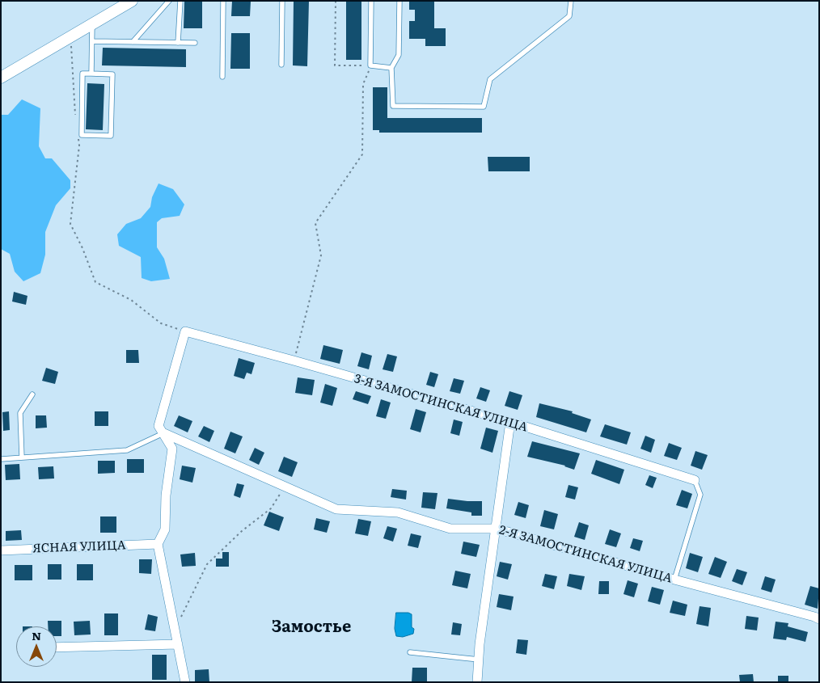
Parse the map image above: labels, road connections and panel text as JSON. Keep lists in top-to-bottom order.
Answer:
{
  "streets": {
    "street": ["3-Я ЗАМОСТИНСКАЯ УЛИЦА", "ЯСНАЯ УЛИЦА", "2-Я ЗАМОСТИНСКАЯ УЛИЦА"]
  },
  "districts": ["Замостье"],
  "north": "top"
}
